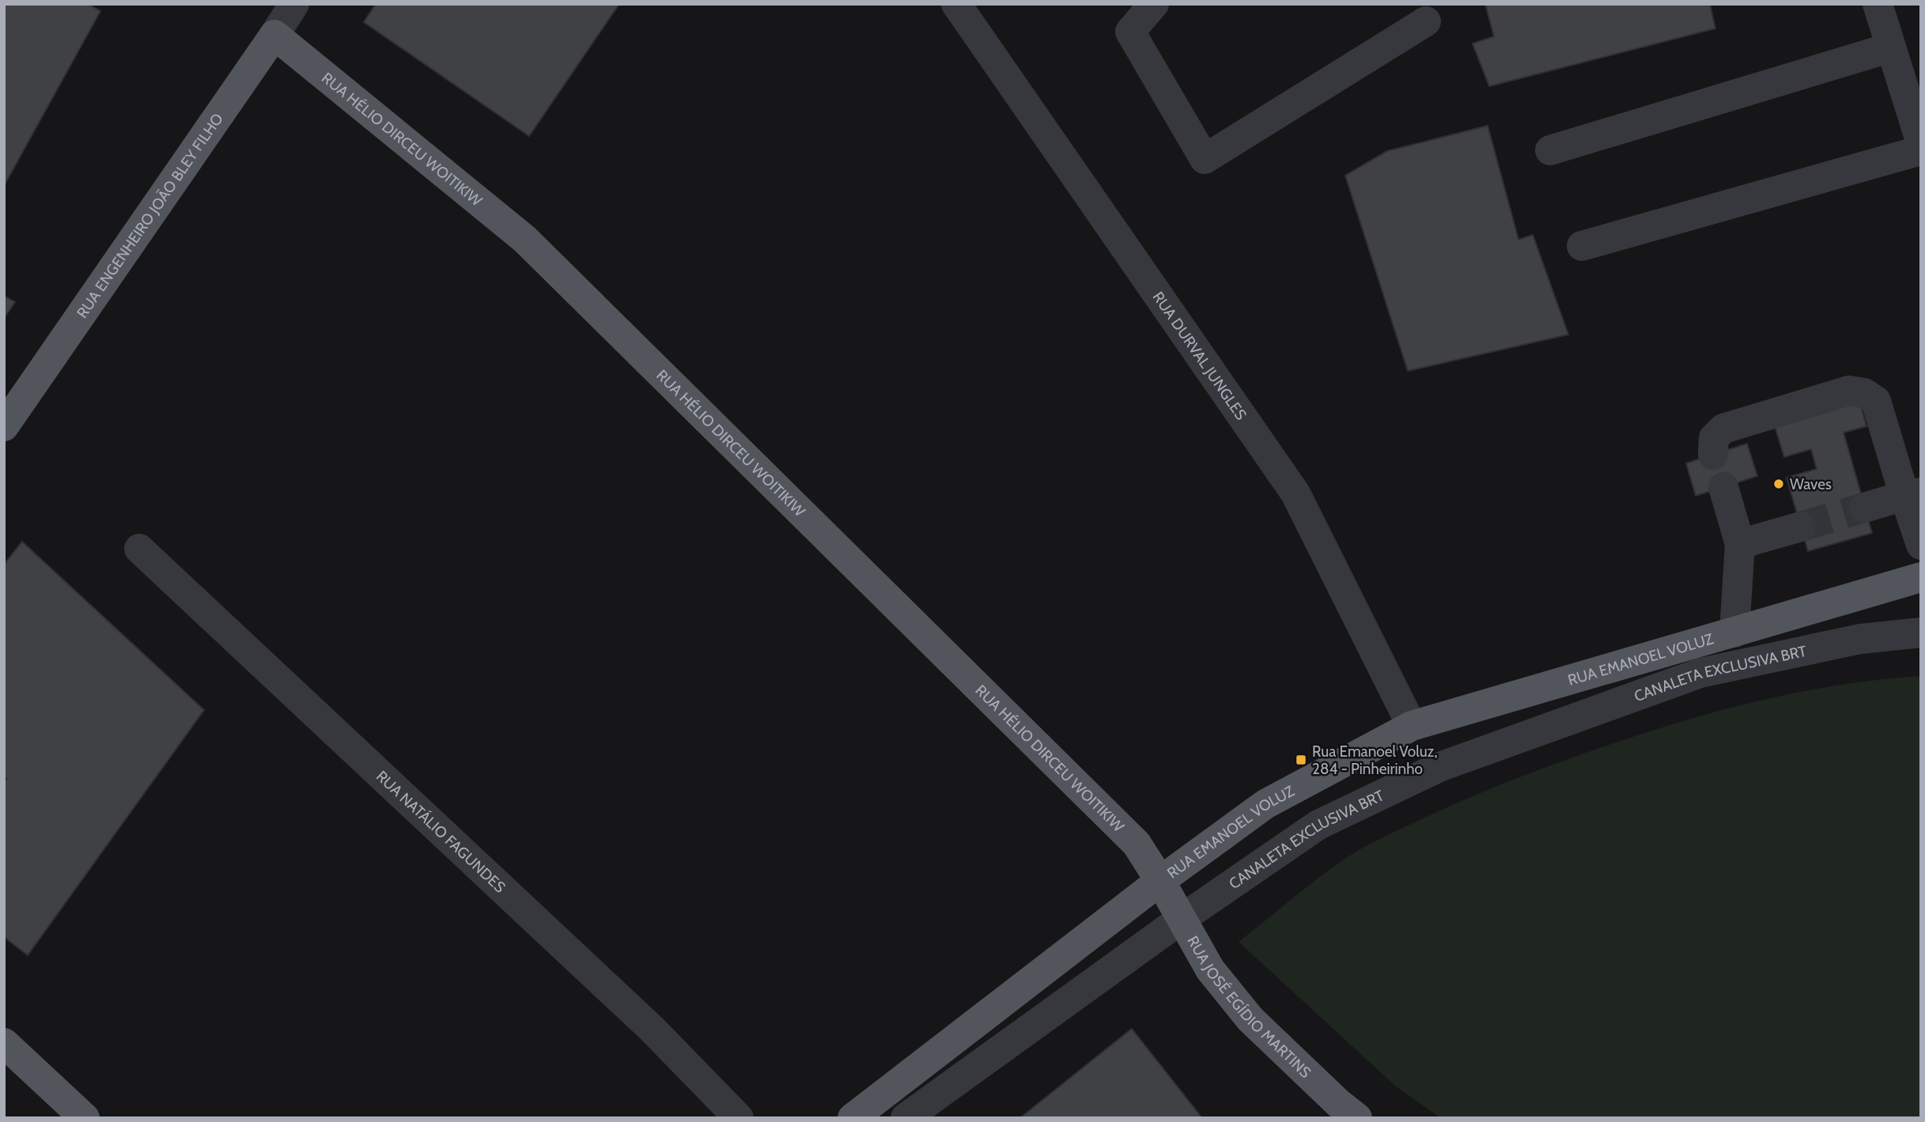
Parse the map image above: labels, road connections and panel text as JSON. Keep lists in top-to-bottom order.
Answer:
{
  "streets": {
    "main road": [
      "RUA HÉLIO DIRCEU WOITIKIW",
      "RUA ENGENHEIRO JOÃO BLEY FILHO",
      "RUA EMANOEL VOLUZ",
      "RUA JOSÉ EGÍDIO MARTINS"
    ],
    "street": ["RUA DURVAL JUNGLES", "CANALETA EXCLUSIVA BRT", "RUA NATÁLIO FAGUNDES"]
  },
  "crossings": [
    ["RUA HÉLIO DIRCEU WOITIKIW", "RUA ENGENHEIRO JOÃO BLEY FILHO"],
    ["RUA HÉLIO DIRCEU WOITIKIW", "RUA EMANOEL VOLUZ"],
    ["RUA HÉLIO DIRCEU WOITIKIW", "RUA JOSÉ EGÍDIO MARTINS"],
    ["RUA DURVAL JUNGLES", "RUA EMANOEL VOLUZ"],
    ["RUA EMANOEL VOLUZ", "RUA JOSÉ EGÍDIO MARTINS"],
    ["CANALETA EXCLUSIVA BRT", "RUA JOSÉ EGÍDIO MARTINS"]
  ],
  "places": {
    "other": ["Waves"],
    "transit": ["Rua Emanoel Voluz, 284 - Pinheirinho"]
  }
}
